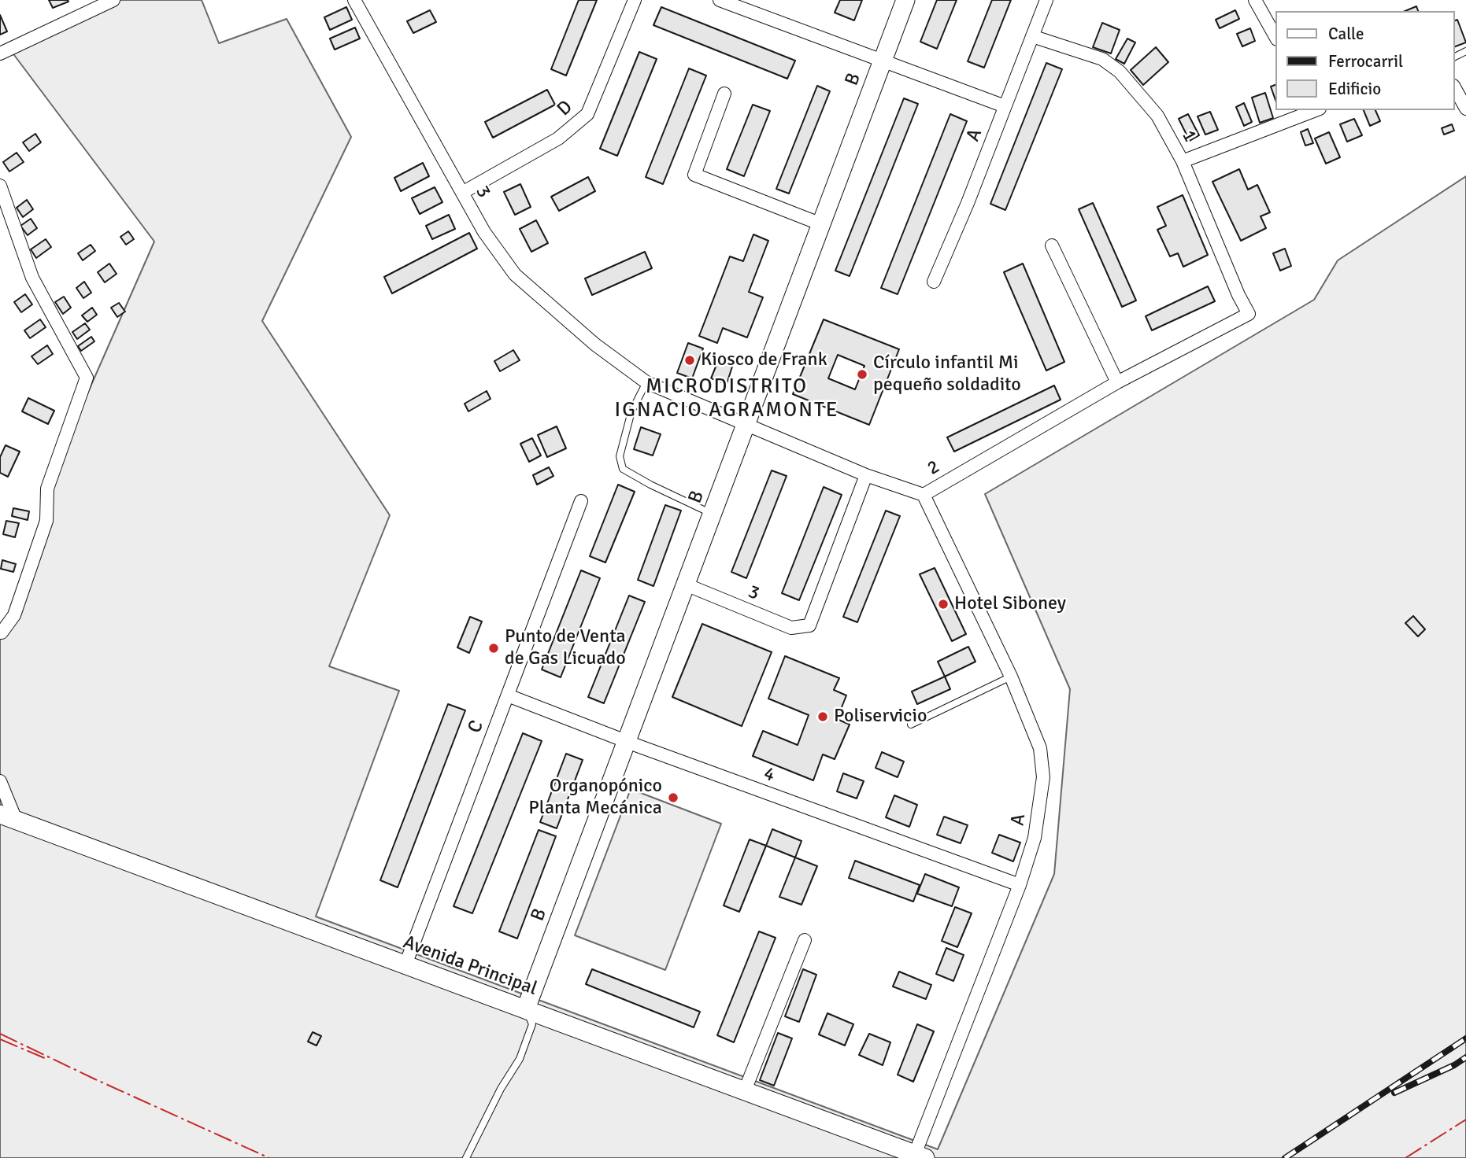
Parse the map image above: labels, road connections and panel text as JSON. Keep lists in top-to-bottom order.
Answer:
{
  "streets": {
    "street": [
      "B",
      "D",
      "A",
      "1",
      "3",
      "2",
      "C",
      "4",
      "Avenida Principal"
    ]
  },
  "crossings": [
    ["B", "3"],
    ["B", "2"],
    ["B", "4"],
    ["B", "Avenida Principal"],
    ["D", "3"],
    ["A", "1"],
    ["A", "2"],
    ["A", "4"],
    ["A", "Avenida Principal"],
    ["1", "2"],
    ["3", "2"],
    ["C", "4"],
    ["C", "Avenida Principal"]
  ],
  "districts": ["MICRODISTRITO IGNACIO AGRAMONTE"],
  "places": [
    "Kiosco de Frank",
    "Círculo infantil Mi pequeño soldadito",
    "Hotel Siboney",
    "Punto de Venta de Gas Licuado",
    "Poliservicio",
    "Organopónico Planta Mecánica"
  ],
  "legend": ["Calle", "Ferrocarril", "Edificio"]
}
